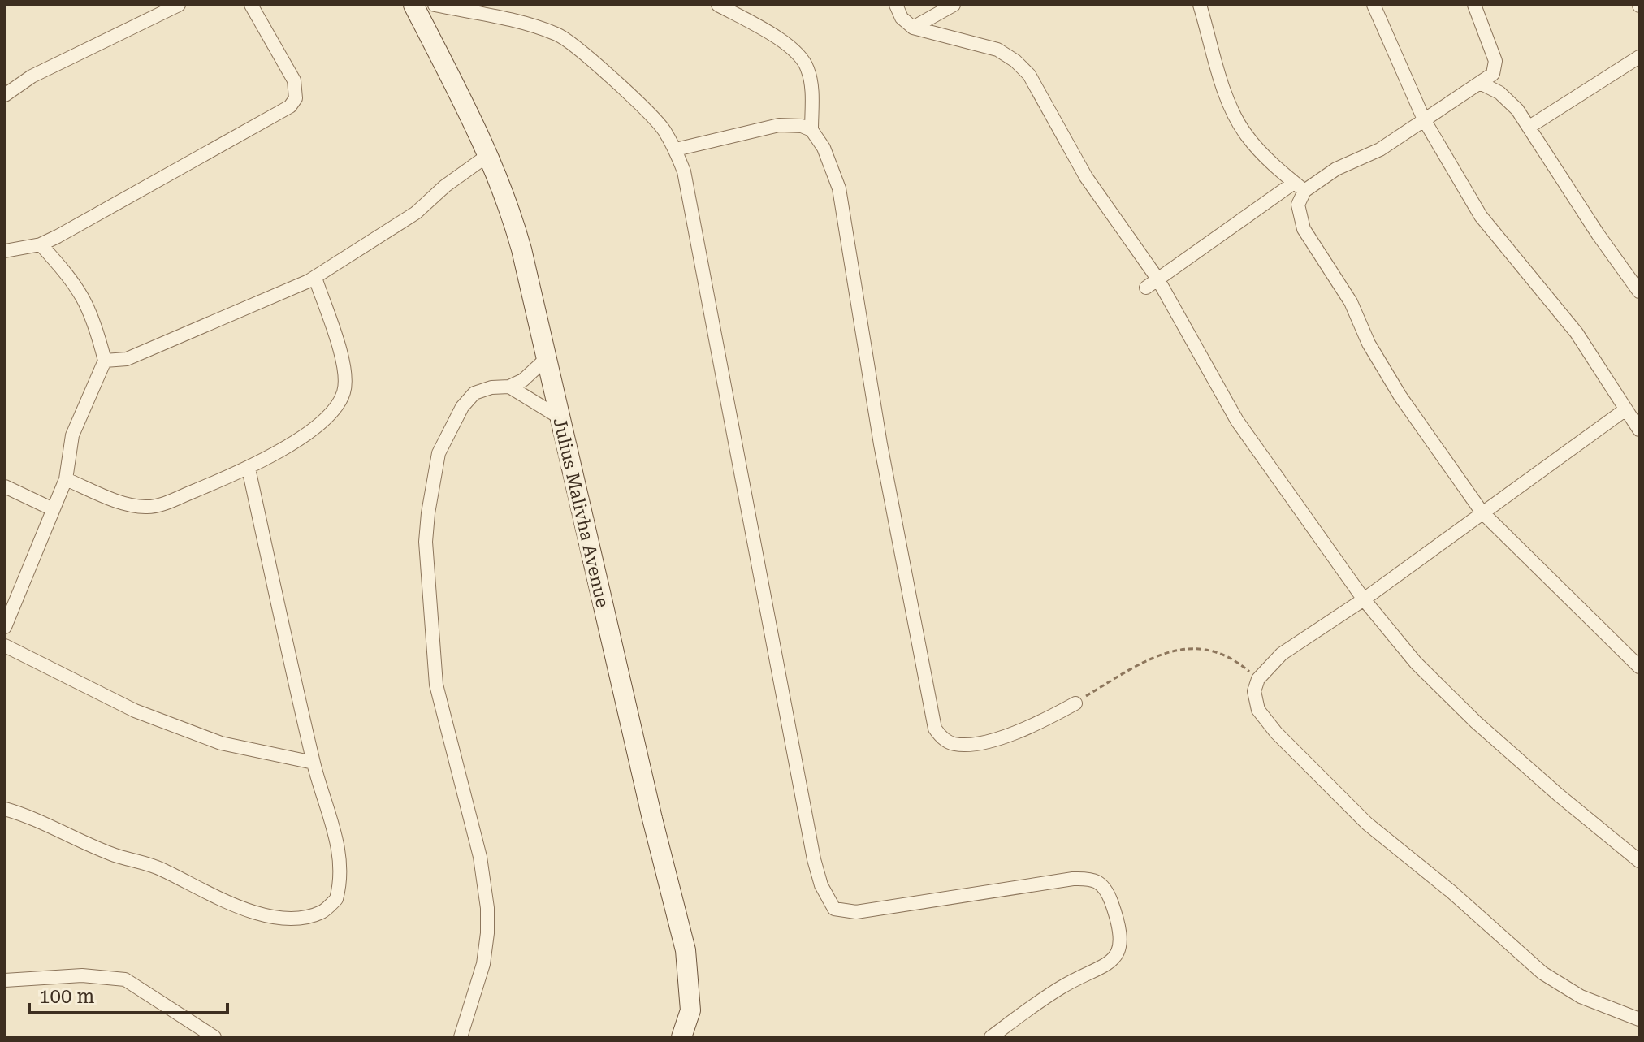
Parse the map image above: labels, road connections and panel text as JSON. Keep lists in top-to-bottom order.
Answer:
{
  "streets": {
    "street": ["Julius Malivha Avenue"]
  },
  "scale_bar": "100 m"
}
